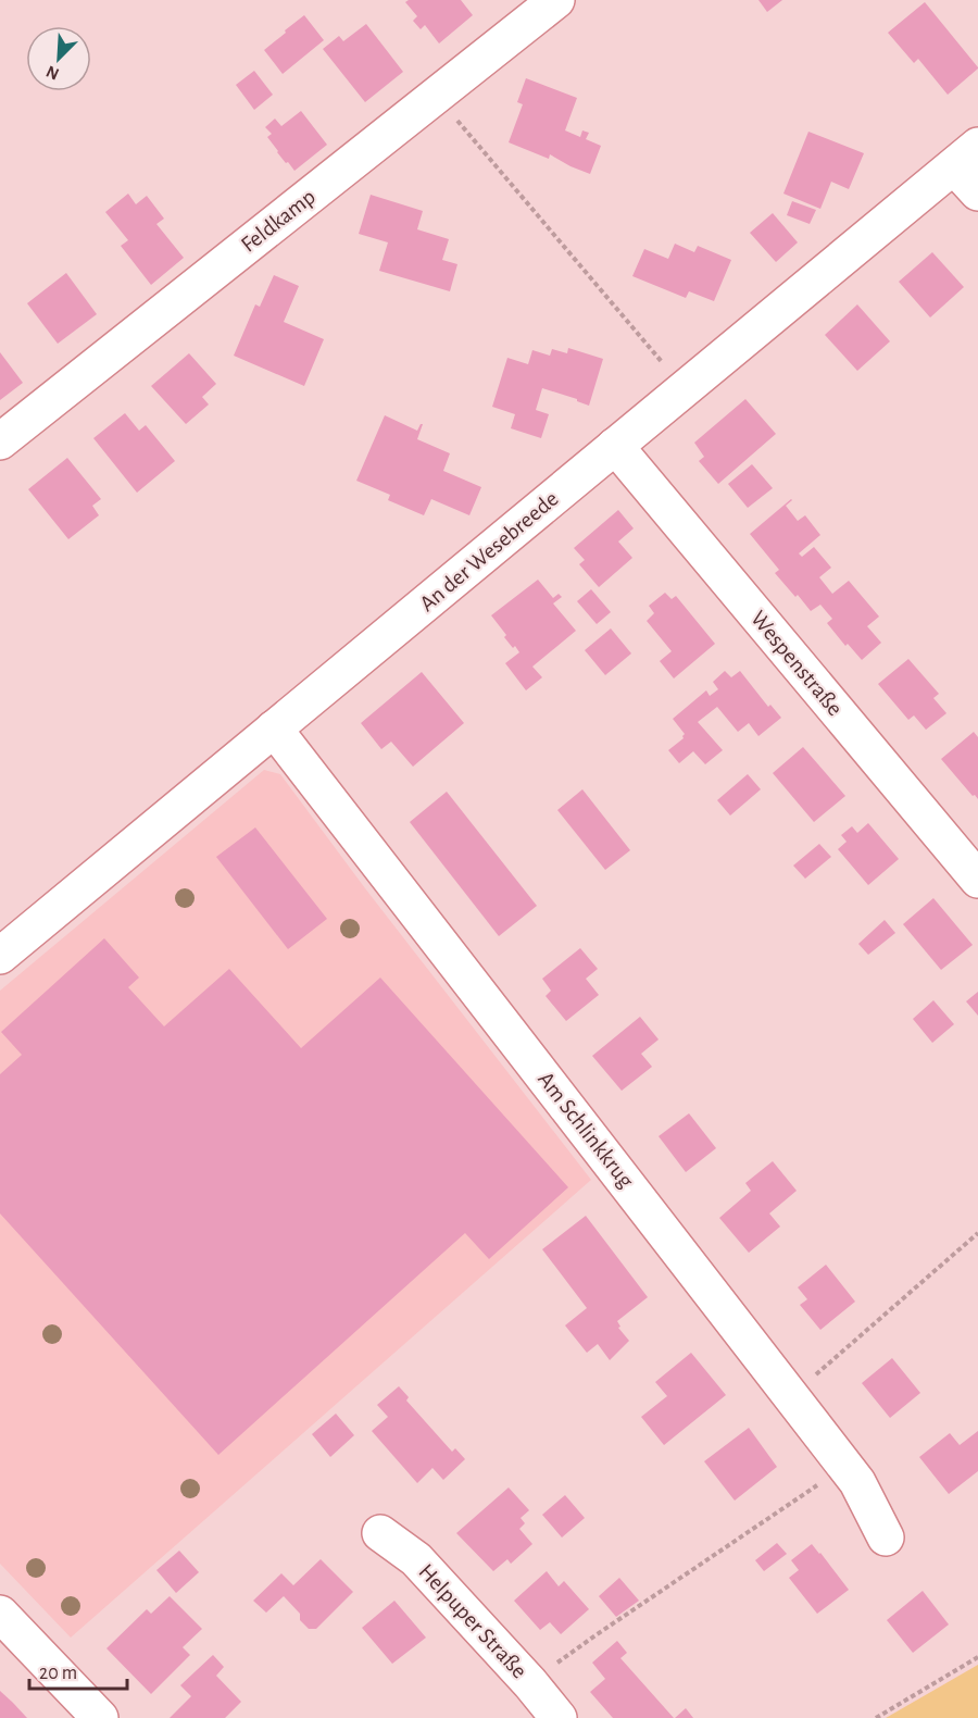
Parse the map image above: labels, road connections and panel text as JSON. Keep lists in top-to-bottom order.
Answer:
{
  "streets": {
    "street": [
      "Feldkamp",
      "An der Wesebreede",
      "Wespenstraße",
      "Am Schlinkkrug",
      "Helpuper Straße"
    ]
  },
  "crossings": [
    ["An der Wesebreede", "Wespenstraße"],
    ["An der Wesebreede", "Am Schlinkkrug"]
  ],
  "scale_bar": "20 m",
  "north": "bottom left"
}
